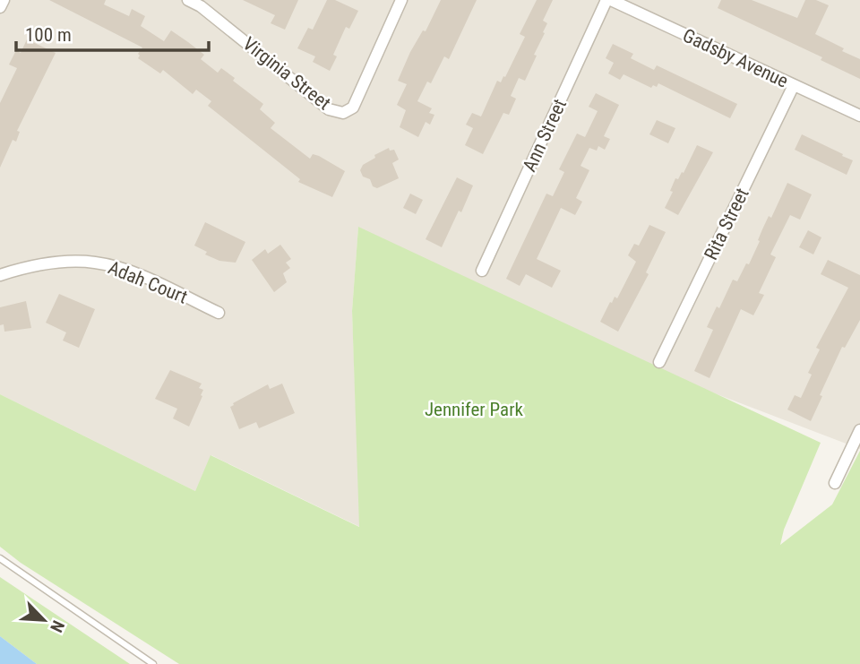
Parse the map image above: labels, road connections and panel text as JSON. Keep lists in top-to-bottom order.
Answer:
{
  "streets": {
    "street": [
      "Gadsby Avenue",
      "Virginia Street",
      "Ann Street",
      "Rita Street",
      "Adah Court"
    ]
  },
  "crossings": [
    ["Gadsby Avenue", "Ann Street"],
    ["Gadsby Avenue", "Rita Street"]
  ],
  "parks": ["Jennifer Park"],
  "scale_bar": "100 m",
  "north": "bottom right"
}
